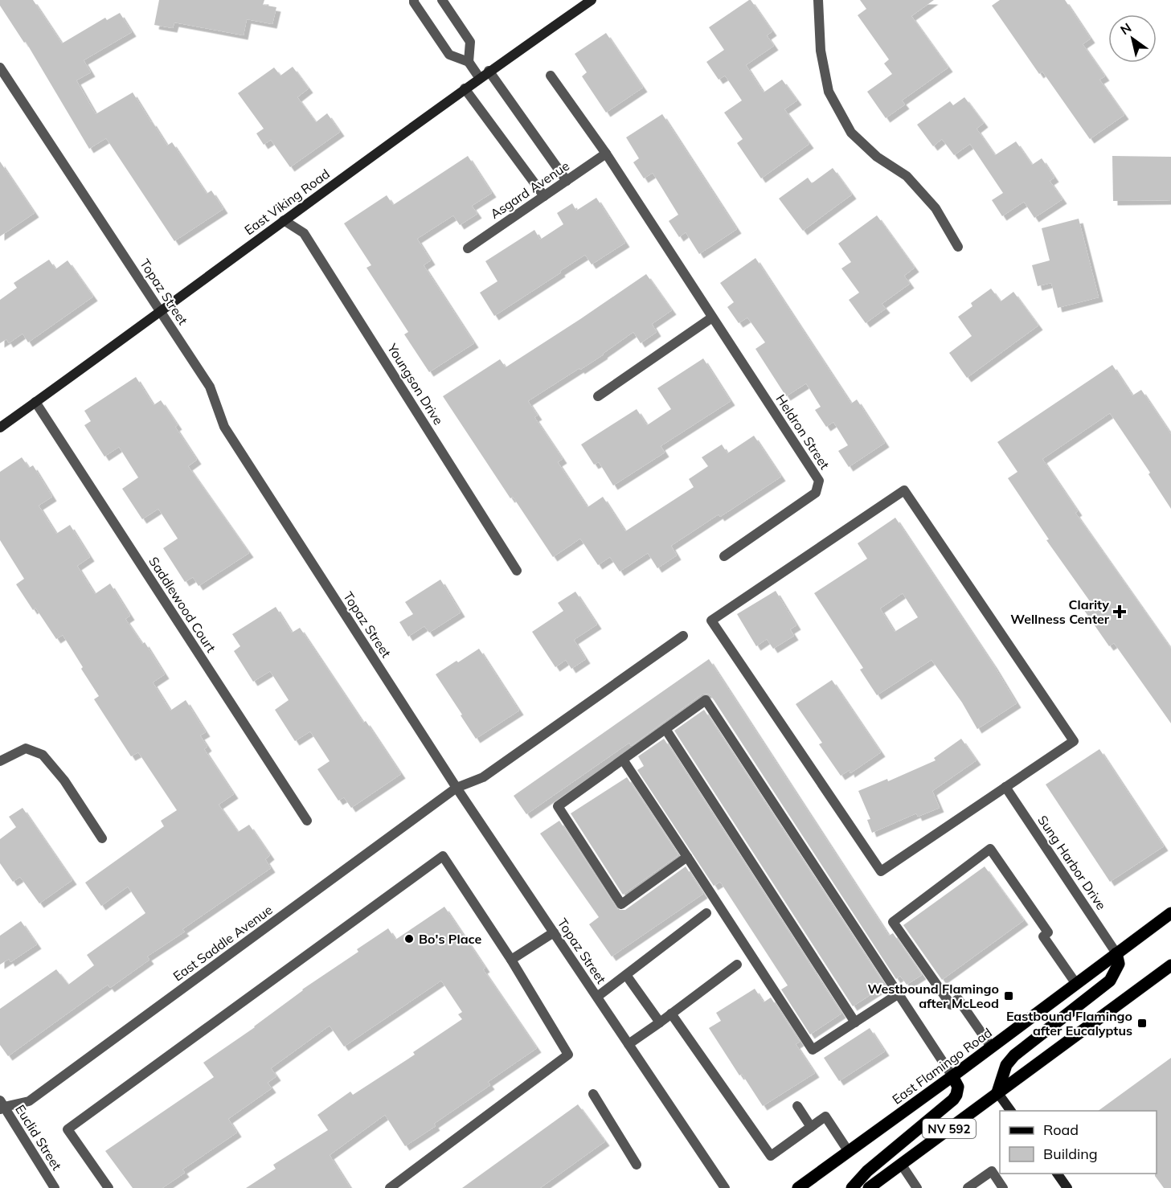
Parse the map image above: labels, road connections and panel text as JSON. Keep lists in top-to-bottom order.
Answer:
{
  "streets": {
    "main road": ["East Flamingo Road", "NV 592"],
    "street": [
      "Asgard Avenue",
      "East Viking Road",
      "Topaz Street",
      "Youngson Drive",
      "Heldron Street",
      "Saddlewood Court",
      "Sung Harbor Drive",
      "East Saddle Avenue",
      "Euclid Street"
    ]
  },
  "crossings": [
    ["Asgard Avenue", "Heldron Street"],
    ["East Viking Road", "Topaz Street"],
    ["East Viking Road", "Youngson Drive"],
    ["East Viking Road", "Saddlewood Court"],
    ["Topaz Street", "East Saddle Avenue"],
    ["Sung Harbor Drive", "East Flamingo Road"],
    ["East Saddle Avenue", "Euclid Street"]
  ],
  "places": {
    "health": ["Clarity Wellness Center"],
    "other": ["Bo's Place"],
    "transit": ["Westbound Flamingo after McLeod", "Eastbound Flamingo after Eucalyptus"]
  },
  "legend": ["Road", "Building"],
  "north": "top left"
}
